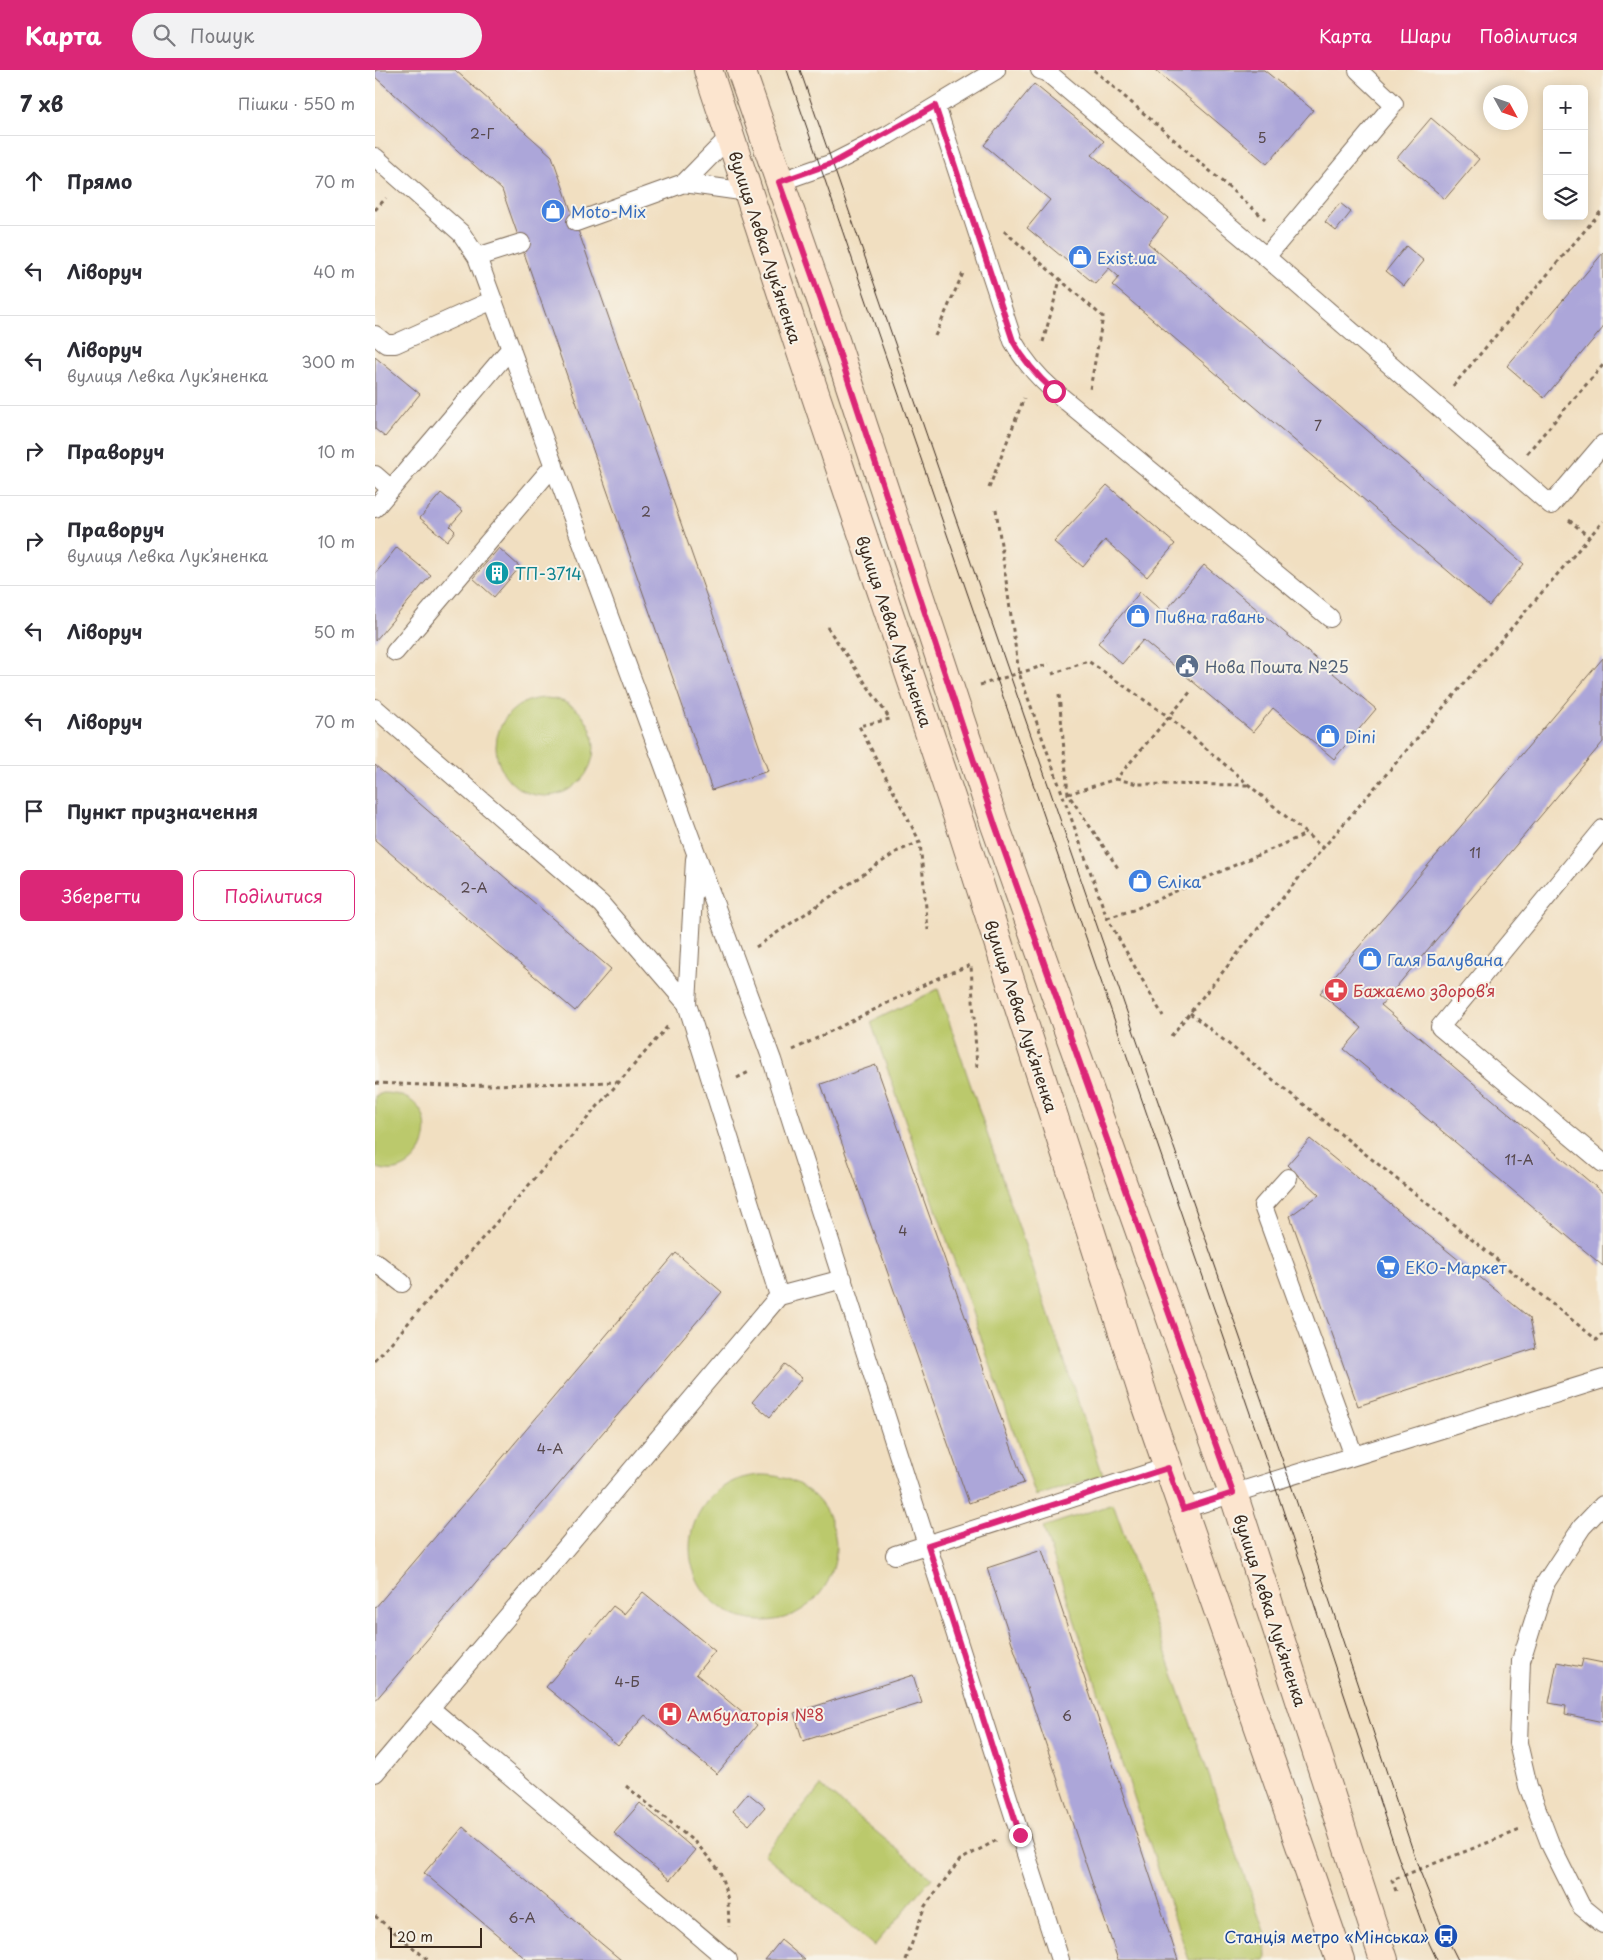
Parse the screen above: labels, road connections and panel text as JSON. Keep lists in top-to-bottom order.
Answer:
{
  "streets": {
    "main road": ["вулиця Левка Лукʼяненка"]
  },
  "places": {
    "shop": [
      "Moto-Mix",
      "Exist.ua",
      "Пивна гавань",
      "Dini",
      "Єліка",
      "Галя Балувана"
    ],
    "building": ["ТП-3714"],
    "public building": ["Нова Пошта №25"],
    "pharmacy": ["Бажаємо здоровʼя"],
    "supermarket": ["ЕКО-Маркет"],
    "hospital": ["Амбулаторія №8"],
    "bus stop": ["Станція метро «Мінська»"]
  },
  "house_numbers": [
    "2-Г",
    "5",
    "7",
    "2",
    "11",
    "2-А",
    "11-А",
    "4",
    "4-А",
    "4-Б",
    "6",
    "6-А"
  ],
  "scale_bar": "20 m",
  "north": "bottom right",
  "page": {
    "header": "Карта",
    "search": "Пошук",
    "nav": ["Карта", "Шари", "Поділитися"],
    "heading": ["7 хв", "Пішки · 550 m"],
    "map_buttons": ["+", "−"],
    "list": [
      ["Прямо", "70 m"],
      ["Ліворуч", "40 m"],
      ["Ліворуч", "вулиця Левка Лукʼяненка", "300 m"],
      ["Праворуч", "10 m"],
      ["Праворуч", "вулиця Левка Лукʼяненка", "10 m"],
      ["Ліворуч", "50 m"],
      ["Ліворуч", "70 m"],
      "Пункт призначення"
    ],
    "buttons": ["Зберегти", "Поділитися"],
    "scale": "20 m"
  }
}
